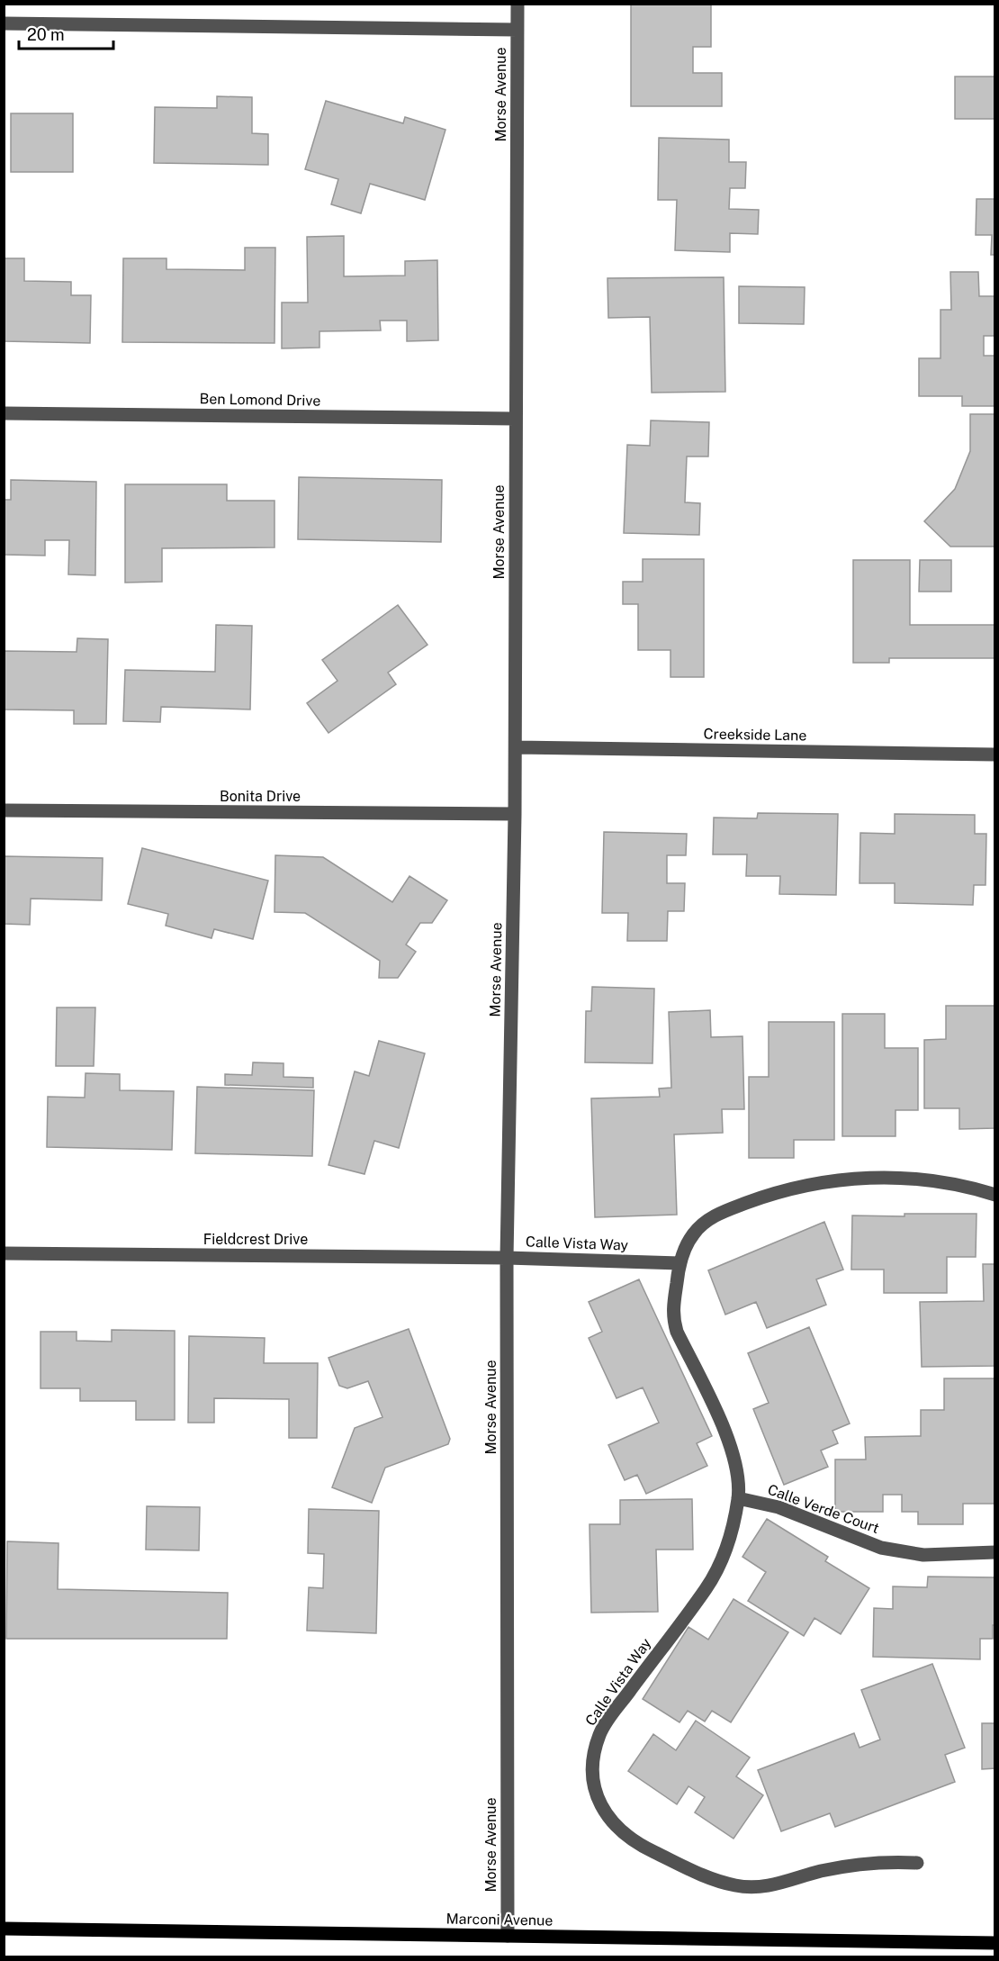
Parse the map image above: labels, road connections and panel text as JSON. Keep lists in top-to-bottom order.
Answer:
{
  "streets": {
    "main road": ["Marconi Avenue"],
    "street": [
      "Morse Avenue",
      "Ben Lomond Drive",
      "Creekside Lane",
      "Bonita Drive",
      "Fieldcrest Drive",
      "Calle Vista Way",
      "Calle Verde Court"
    ]
  },
  "crossings": [
    ["Morse Avenue", "Ben Lomond Drive"],
    ["Morse Avenue", "Creekside Lane"],
    ["Morse Avenue", "Bonita Drive"],
    ["Morse Avenue", "Fieldcrest Drive"],
    ["Morse Avenue", "Calle Vista Way"],
    ["Morse Avenue", "Marconi Avenue"],
    ["Fieldcrest Drive", "Calle Vista Way"],
    ["Calle Vista Way", "Calle Verde Court"]
  ],
  "scale_bar": "20 m"
}
